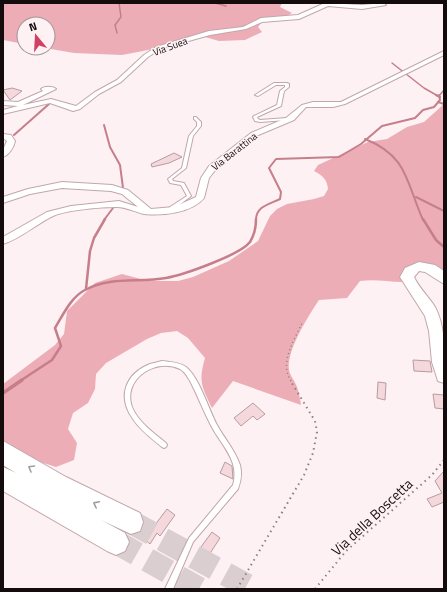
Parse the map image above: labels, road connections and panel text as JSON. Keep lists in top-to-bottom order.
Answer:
{
  "streets": {
    "street": ["Via Suea", "Via Barattina"],
    "path": ["Via della Boscetta"]
  },
  "north": "top"
}
